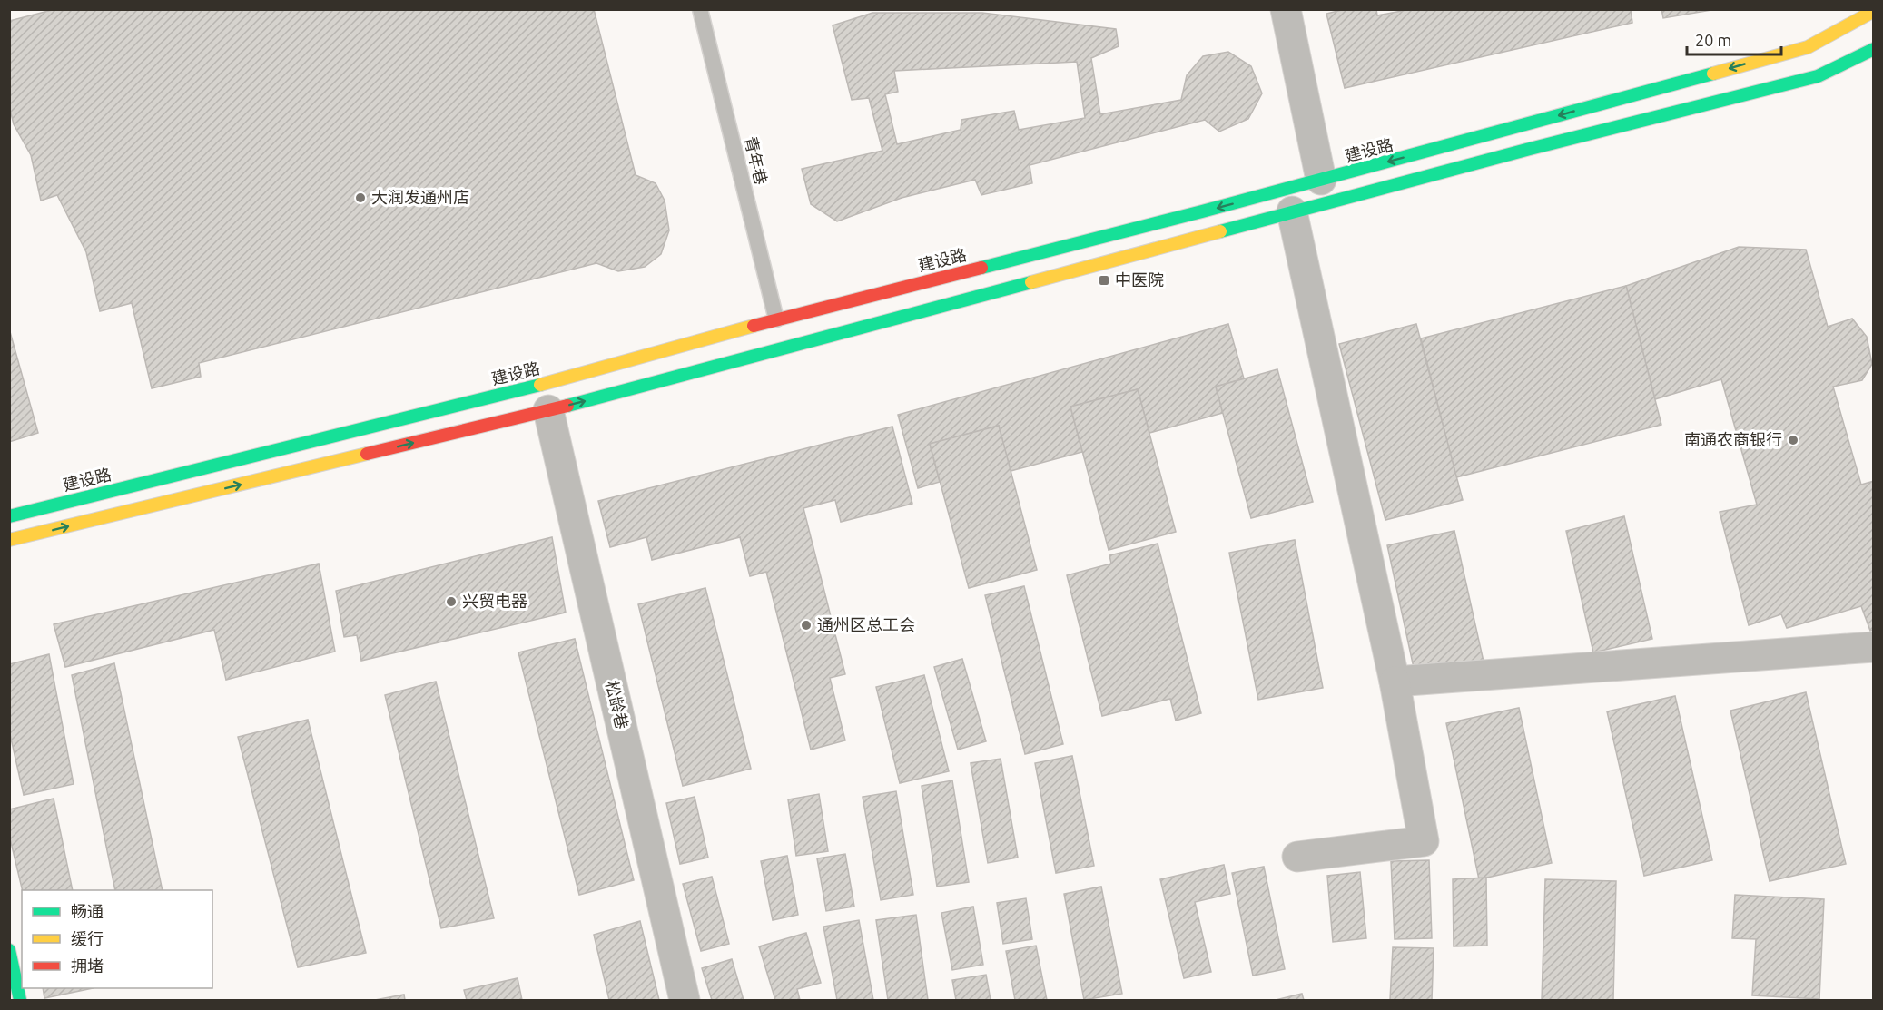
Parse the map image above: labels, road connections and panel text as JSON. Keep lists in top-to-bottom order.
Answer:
{
  "streets": {
    "street": ["建设路", "松龄巷"],
    "lane": ["青年巷"]
  },
  "crossings": [
    ["建设路", "青年巷"]
  ],
  "places": {
    "other": [
      "大润发通州店",
      "南通农商银行",
      "兴贸电器",
      "通州区总工会"
    ],
    "transit": ["中医院"]
  },
  "legend": ["畅通", "缓行", "拥堵"],
  "scale_bar": "20 m"
}
